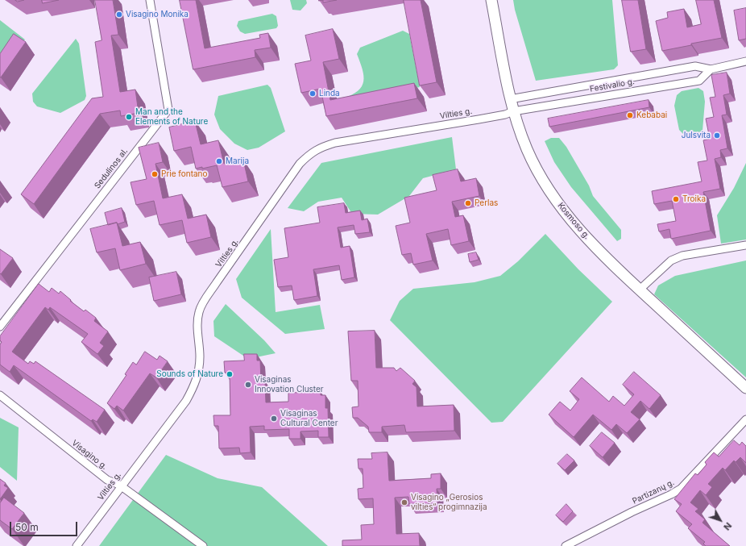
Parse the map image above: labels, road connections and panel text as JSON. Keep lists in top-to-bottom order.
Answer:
{
  "streets": {
    "main road": ["Kosmoso g."],
    "street": [
      "Festivalio g.",
      "Vilties g.",
      "Sedulinos al.",
      "Visagino g.",
      "Partizanų g."
    ]
  },
  "crossings": [
    ["Festivalio g.", "Vilties g."],
    ["Festivalio g.", "Kosmoso g."],
    ["Vilties g.", "Kosmoso g."],
    ["Vilties g.", "Visagino g."]
  ],
  "places": [
    "Visagino Monika",
    "Linda",
    "Kebabai",
    "Man and the Elements of Nature",
    "Julsvita",
    "Marija",
    "Prie fontano",
    "Troika",
    "Perlas",
    "Sounds of Nature",
    "Visaginas Innovation Cluster",
    "Visaginas Cultural Center",
    "Visagino „Gerosios vilties“ progimnazija"
  ],
  "scale_bar": "50 m",
  "north": "bottom right"
}
